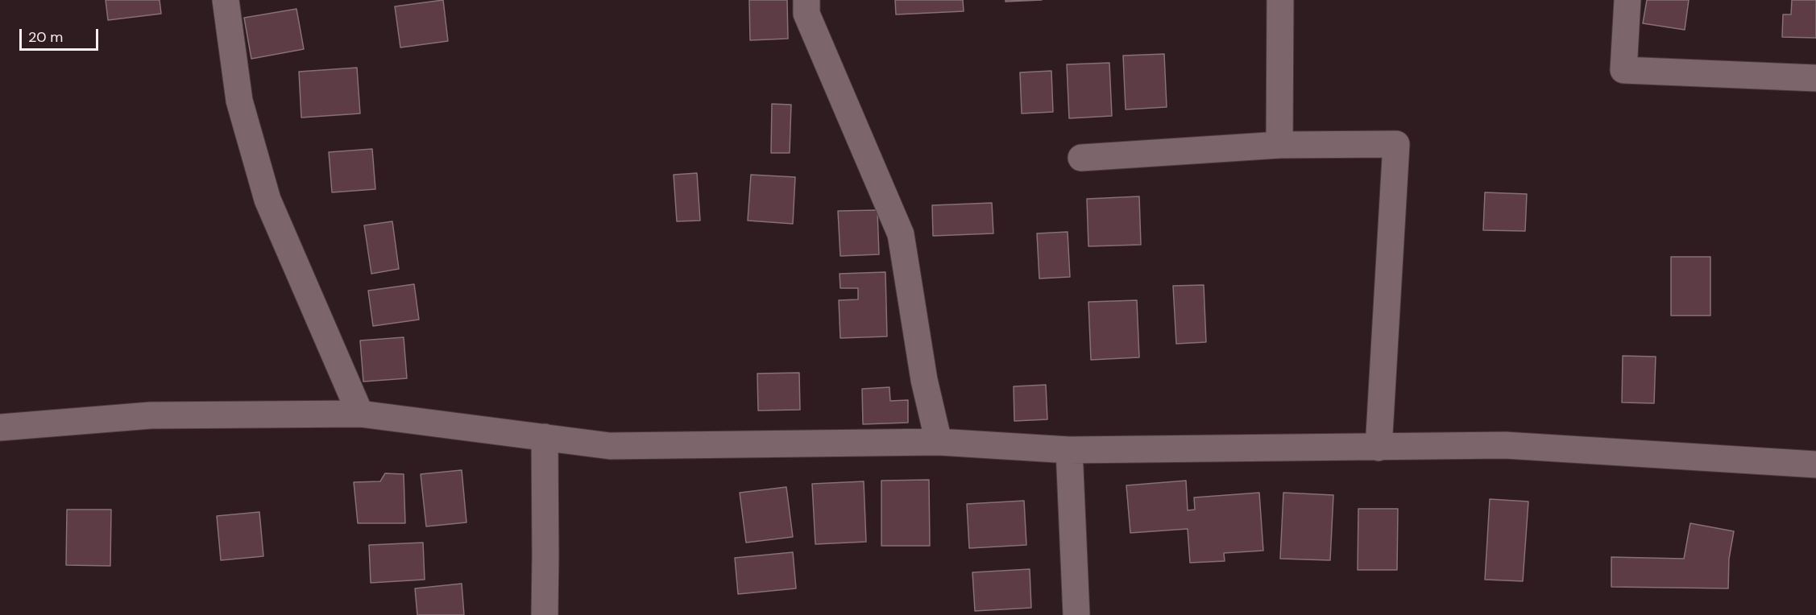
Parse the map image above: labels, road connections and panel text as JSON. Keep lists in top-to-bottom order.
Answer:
{
  "scale_bar": "20 m"
}
